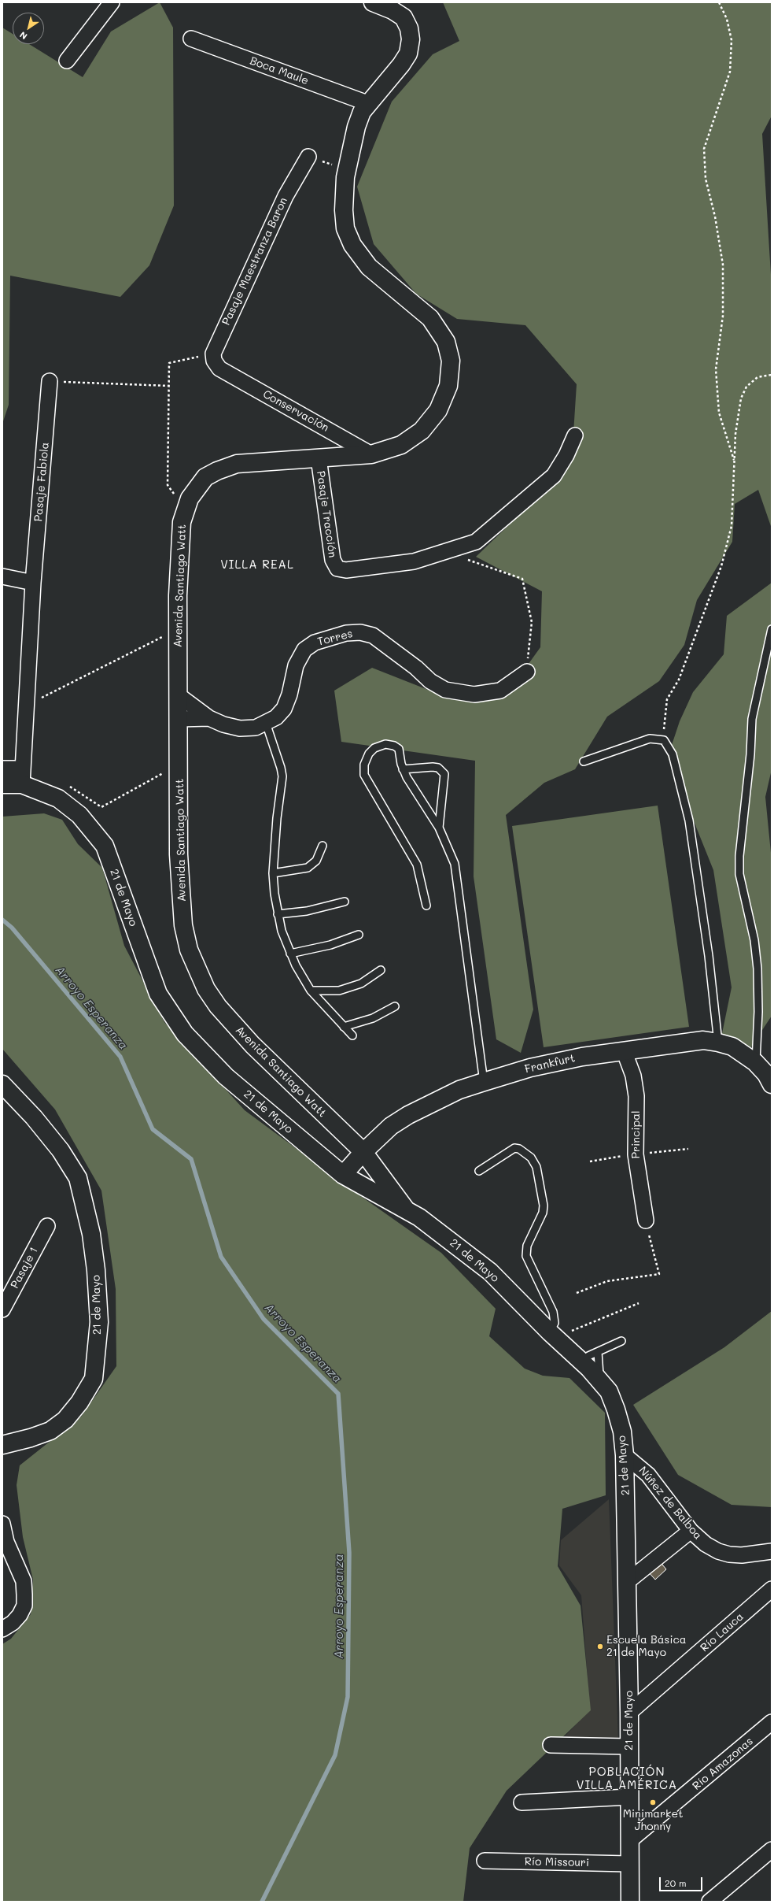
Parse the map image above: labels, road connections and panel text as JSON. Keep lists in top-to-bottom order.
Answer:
{
  "streets": {
    "street": [
      "Boca Maule",
      "Pasaje Maestranza Baron",
      "Conservación",
      "Pasaje Fabiola",
      "Pasaje Tracción",
      "Avenida Santiago Watt",
      "Torres",
      "21 de Mayo",
      "Frankfurt",
      "Principal",
      "Pasaje 1",
      "Núñez de Balboa",
      "Río Lauca",
      "Río Amazonas",
      "Río Missouri"
    ]
  },
  "crossings": [
    ["Boca Maule", "Avenida Santiago Watt"],
    ["Pasaje Maestranza Baron", "Conservación"],
    ["Conservación", "Avenida Santiago Watt"],
    ["Pasaje Fabiola", "21 de Mayo"],
    ["Pasaje Tracción", "Avenida Santiago Watt"],
    ["Avenida Santiago Watt", "Torres"],
    ["Avenida Santiago Watt", "21 de Mayo"],
    ["Avenida Santiago Watt", "Frankfurt"],
    ["21 de Mayo", "Frankfurt"],
    ["21 de Mayo", "Núñez de Balboa"],
    ["21 de Mayo", "Río Lauca"],
    ["21 de Mayo", "Río Amazonas"],
    ["21 de Mayo", "Río Missouri"],
    ["Frankfurt", "Principal"]
  ],
  "districts": ["VILLA REAL", "POBLACIÓN VILLA AMÉRICA"],
  "water": ["Arroyo Esperanza"],
  "places": ["Escuela Básica 21 de Mayo", "Minimarket Jhonny"],
  "scale_bar": "20 m",
  "north": "bottom left"
}
